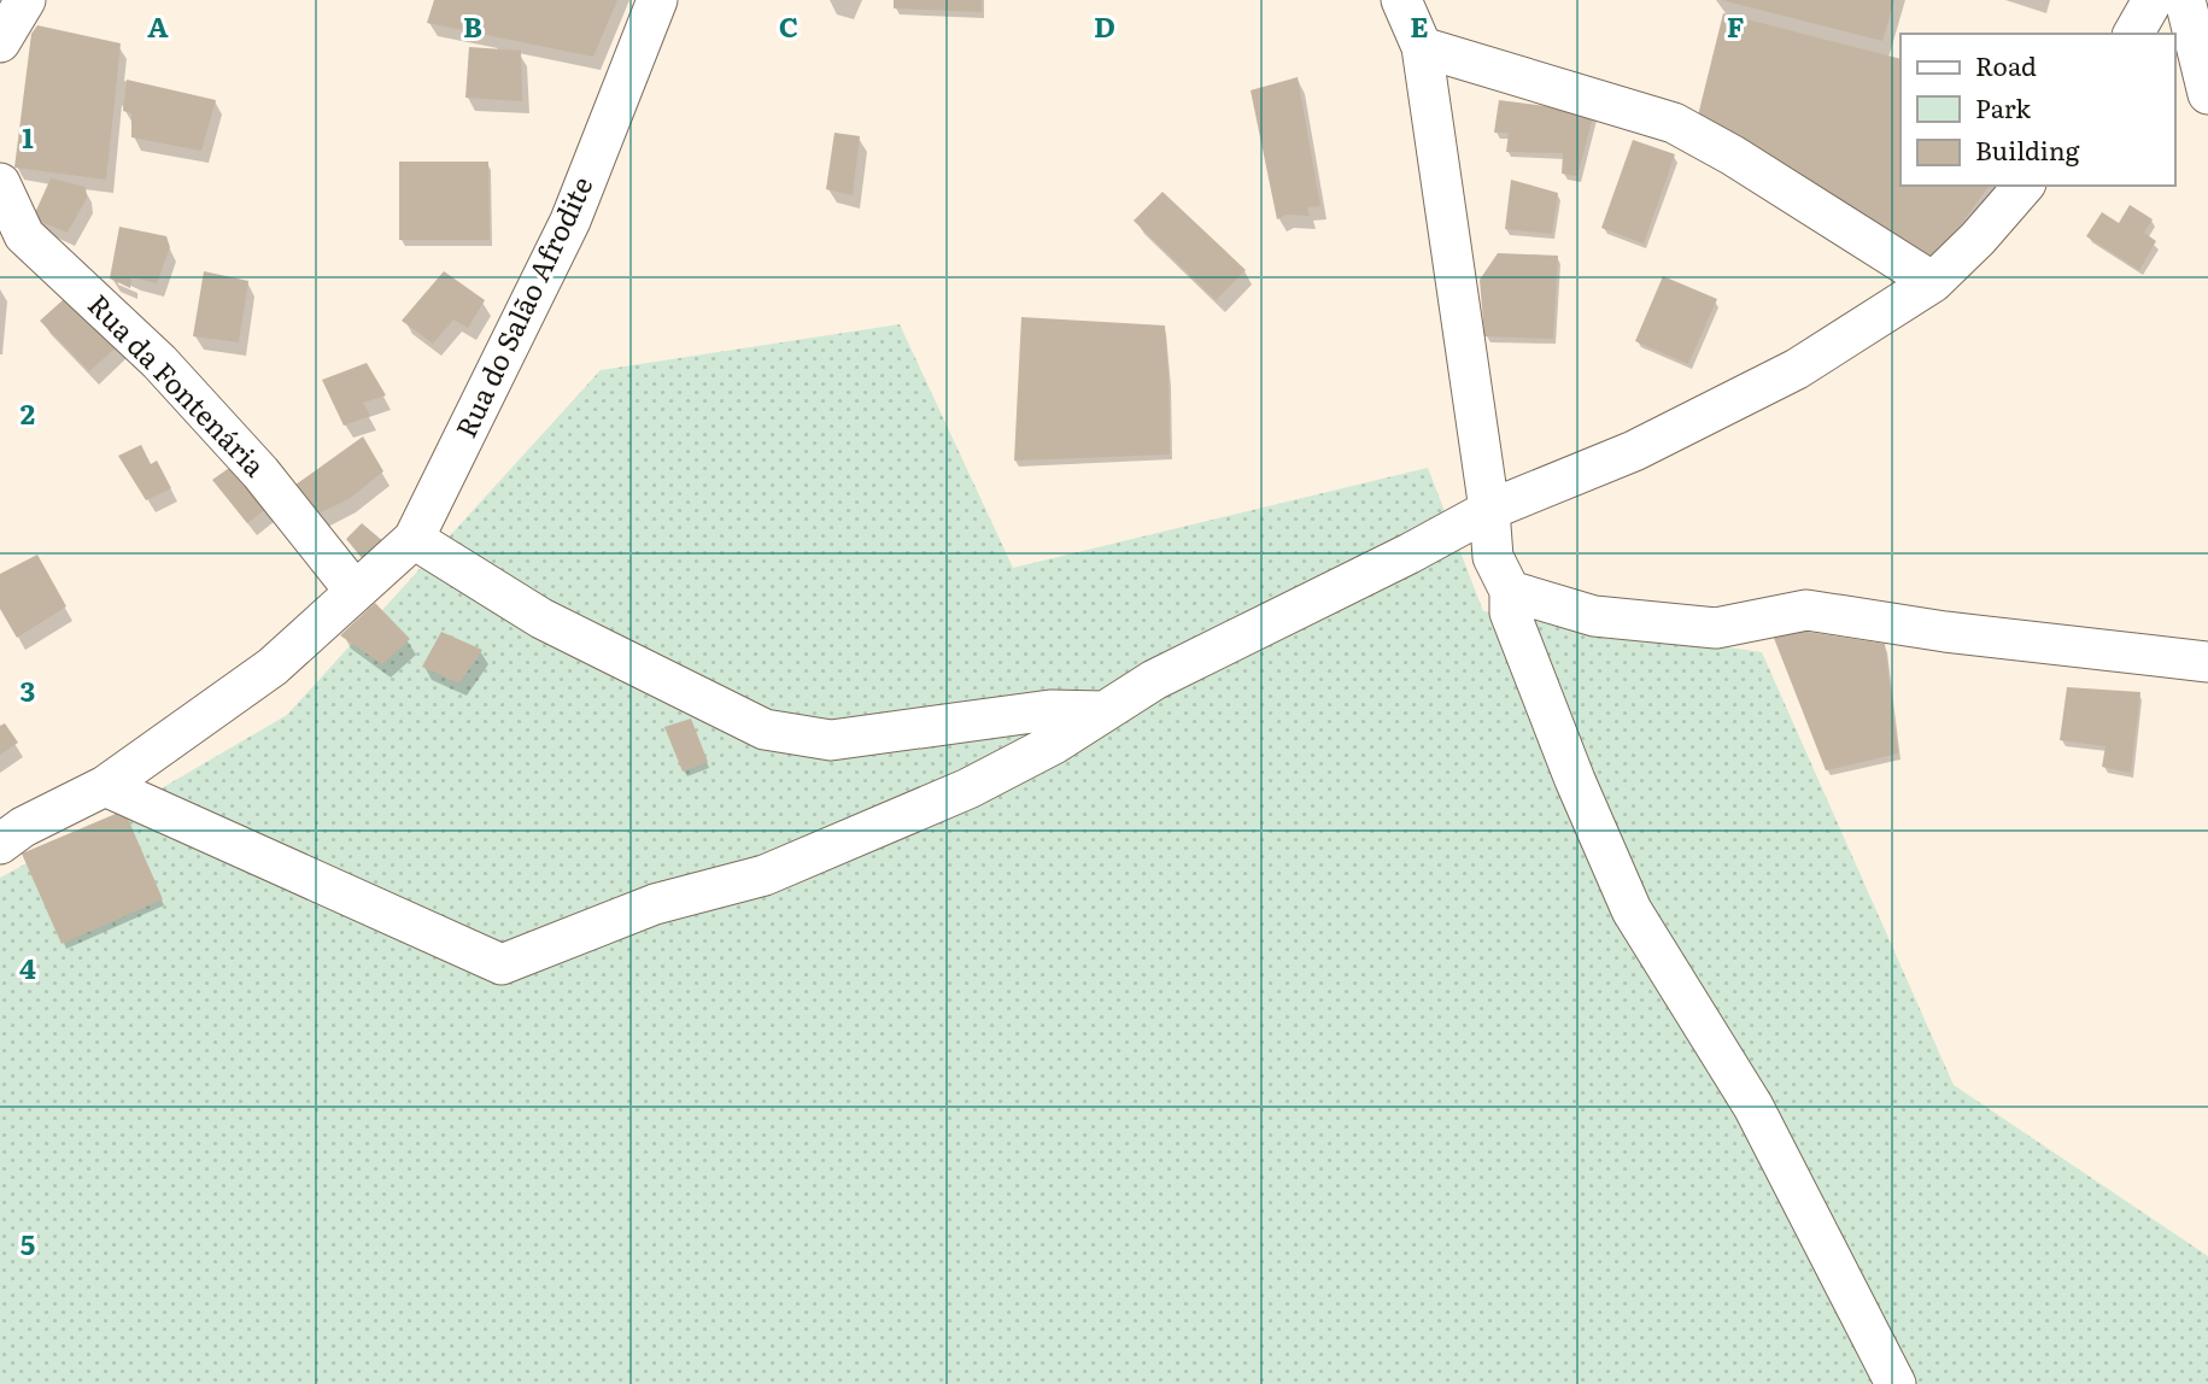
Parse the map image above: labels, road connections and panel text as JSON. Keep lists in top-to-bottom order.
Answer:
{
  "streets": {
    "street": ["Rua do Salão Afrodite", "Rua da Fontenária"]
  },
  "crossings": [
    ["Rua do Salão Afrodite", "Rua da Fontenária"]
  ],
  "legend": ["Road", "Park", "Building"],
  "grid": {
    "columns": [
      "A",
      "B",
      "C",
      "D",
      "E",
      "F"
    ],
    "rows": [
      "1",
      "2",
      "3",
      "4",
      "5"
    ]
  }
}
